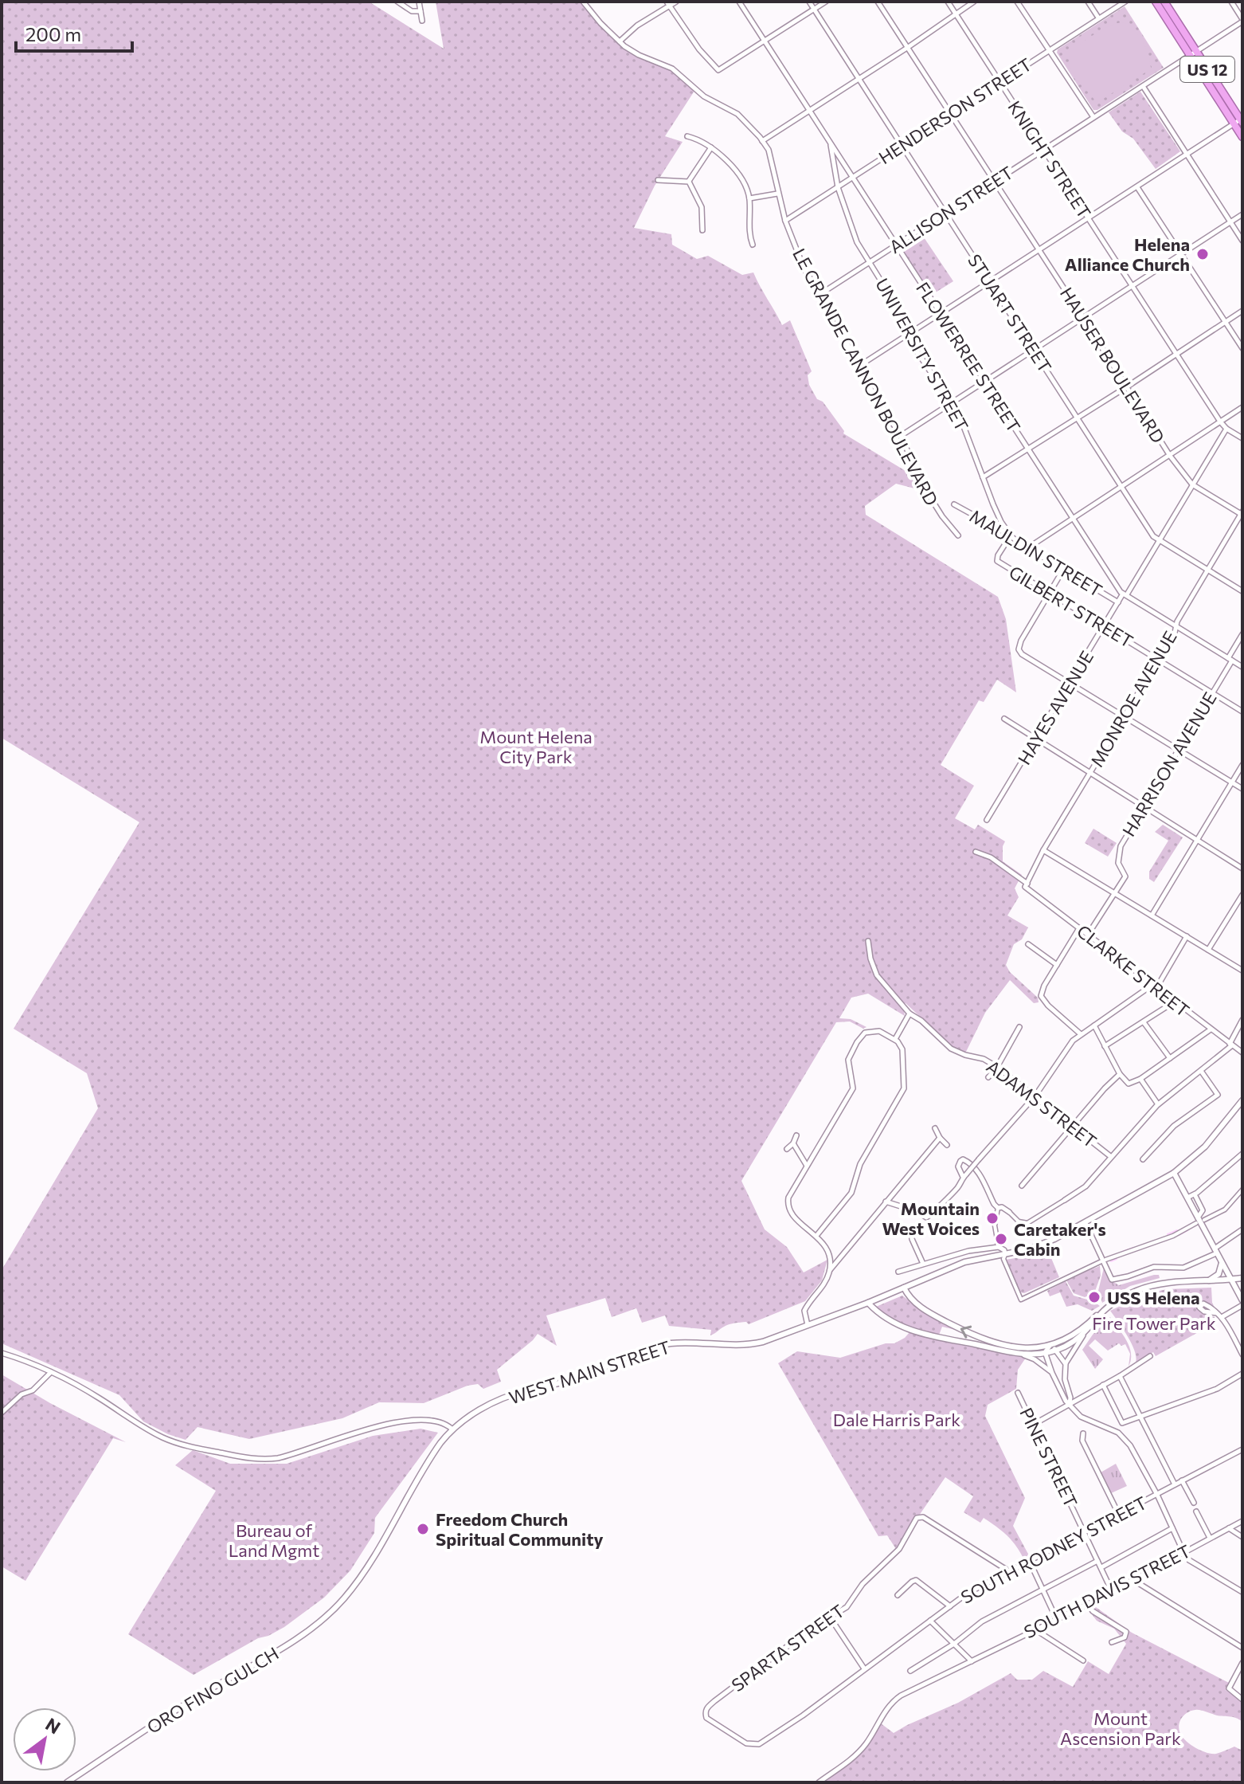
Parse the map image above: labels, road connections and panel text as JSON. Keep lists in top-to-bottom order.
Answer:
{
  "streets": {
    "highway": ["US 12"],
    "street": [
      "HENDERSON STREET",
      "KNIGHT STREET",
      "ALLISON STREET",
      "STUART STREET",
      "UNIVERSITY STREET",
      "FLOWERREE STREET",
      "HAUSER BOULEVARD",
      "LE GRANDE CANNON BOULEVARD",
      "MAULDIN STREET",
      "GILBERT STREET",
      "MONROE AVENUE",
      "HAYES AVENUE",
      "HARRISON AVENUE",
      "CLARKE STREET",
      "ADAMS STREET",
      "WEST MAIN STREET",
      "PINE STREET",
      "SOUTH RODNEY STREET",
      "SOUTH DAVIS STREET",
      "SPARTA STREET",
      "ORO FINO GULCH"
    ]
  },
  "crossings": [
    ["US 12", "ALLISON STREET"],
    ["HENDERSON STREET", "KNIGHT STREET"],
    ["HENDERSON STREET", "STUART STREET"],
    ["HENDERSON STREET", "UNIVERSITY STREET"],
    ["HENDERSON STREET", "FLOWERREE STREET"],
    ["HENDERSON STREET", "HAUSER BOULEVARD"],
    ["HENDERSON STREET", "LE GRANDE CANNON BOULEVARD"],
    ["KNIGHT STREET", "ALLISON STREET"],
    ["KNIGHT STREET", "HAYES AVENUE"],
    ["ALLISON STREET", "STUART STREET"],
    ["ALLISON STREET", "UNIVERSITY STREET"],
    ["ALLISON STREET", "FLOWERREE STREET"],
    ["ALLISON STREET", "HAUSER BOULEVARD"],
    ["ALLISON STREET", "LE GRANDE CANNON BOULEVARD"],
    ["STUART STREET", "MONROE AVENUE"],
    ["STUART STREET", "HAYES AVENUE"],
    ["UNIVERSITY STREET", "FLOWERREE STREET"],
    ["UNIVERSITY STREET", "MAULDIN STREET"],
    ["UNIVERSITY STREET", "GILBERT STREET"],
    ["FLOWERREE STREET", "MONROE AVENUE"],
    ["FLOWERREE STREET", "HAYES AVENUE"],
    ["FLOWERREE STREET", "HARRISON AVENUE"],
    ["HAUSER BOULEVARD", "MONROE AVENUE"],
    ["HAUSER BOULEVARD", "HAYES AVENUE"],
    ["MAULDIN STREET", "GILBERT STREET"],
    ["MAULDIN STREET", "HAYES AVENUE"],
    ["GILBERT STREET", "MONROE AVENUE"],
    ["GILBERT STREET", "HAYES AVENUE"],
    ["GILBERT STREET", "HARRISON AVENUE"],
    ["MONROE AVENUE", "CLARKE STREET"],
    ["HARRISON AVENUE", "CLARKE STREET"],
    ["WEST MAIN STREET", "ORO FINO GULCH"],
    ["PINE STREET", "SOUTH RODNEY STREET"],
    ["PINE STREET", "SOUTH DAVIS STREET"],
    ["SOUTH RODNEY STREET", "SPARTA STREET"]
  ],
  "parks": [
    "Mount Helena City Park",
    "Fire Tower Park",
    "Dale Harris Park",
    "Bureau of Land Mgmt",
    "Mount Ascension Park"
  ],
  "places": [
    "Helena Alliance Church",
    "Mountain West Voices",
    "Caretaker's Cabin",
    "USS Helena",
    "Freedom Church Spiritual Community"
  ],
  "scale_bar": "200 m",
  "north": "top right"
}
